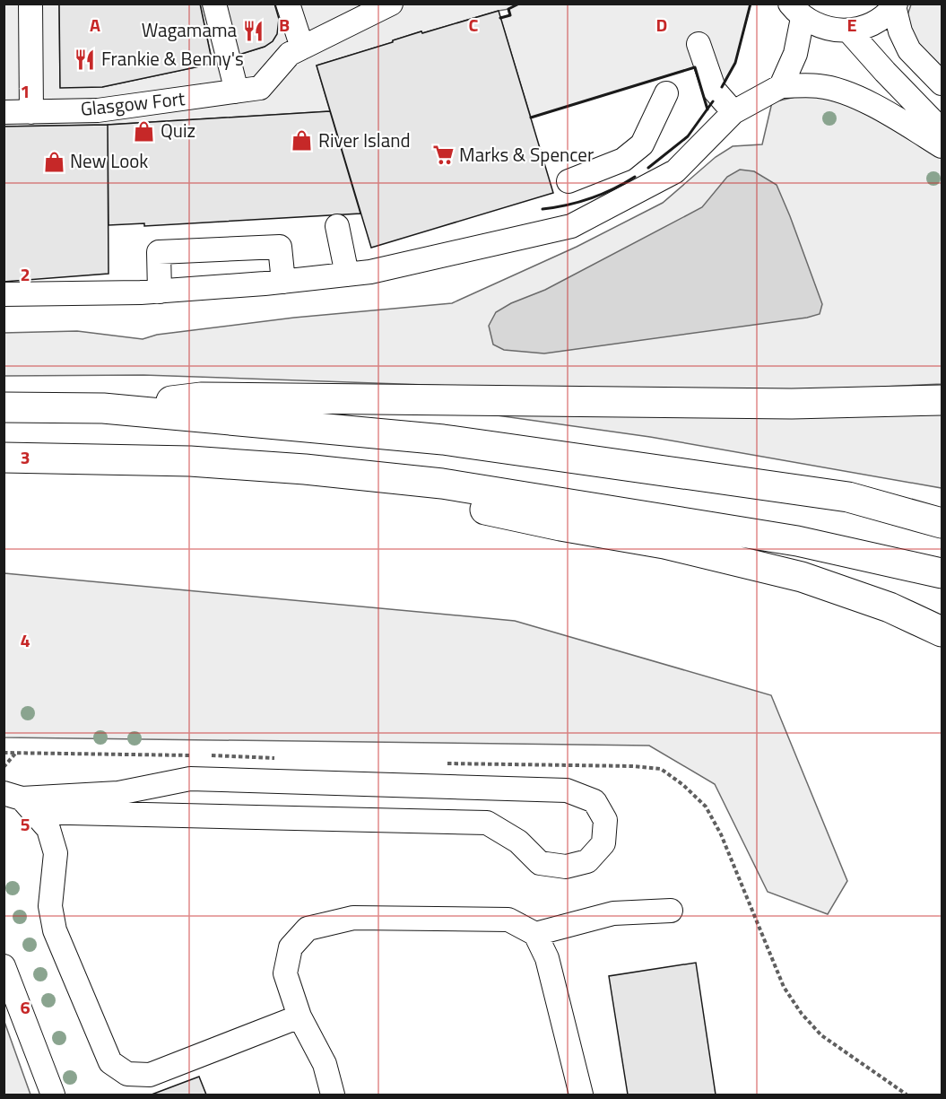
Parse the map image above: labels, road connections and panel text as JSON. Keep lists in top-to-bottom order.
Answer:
{
  "streets": {
    "street": ["Glasgow Fort"]
  },
  "places": {
    "restaurant": ["Wagamama", "Frankie & Benny's"],
    "shop": ["Quiz", "River Island", "New Look"],
    "supermarket": ["Marks & Spencer"]
  },
  "grid": {
    "columns": [
      "A",
      "B",
      "C",
      "D",
      "E"
    ],
    "rows": [
      "1",
      "2",
      "3",
      "4",
      "5",
      "6"
    ]
  }
}
